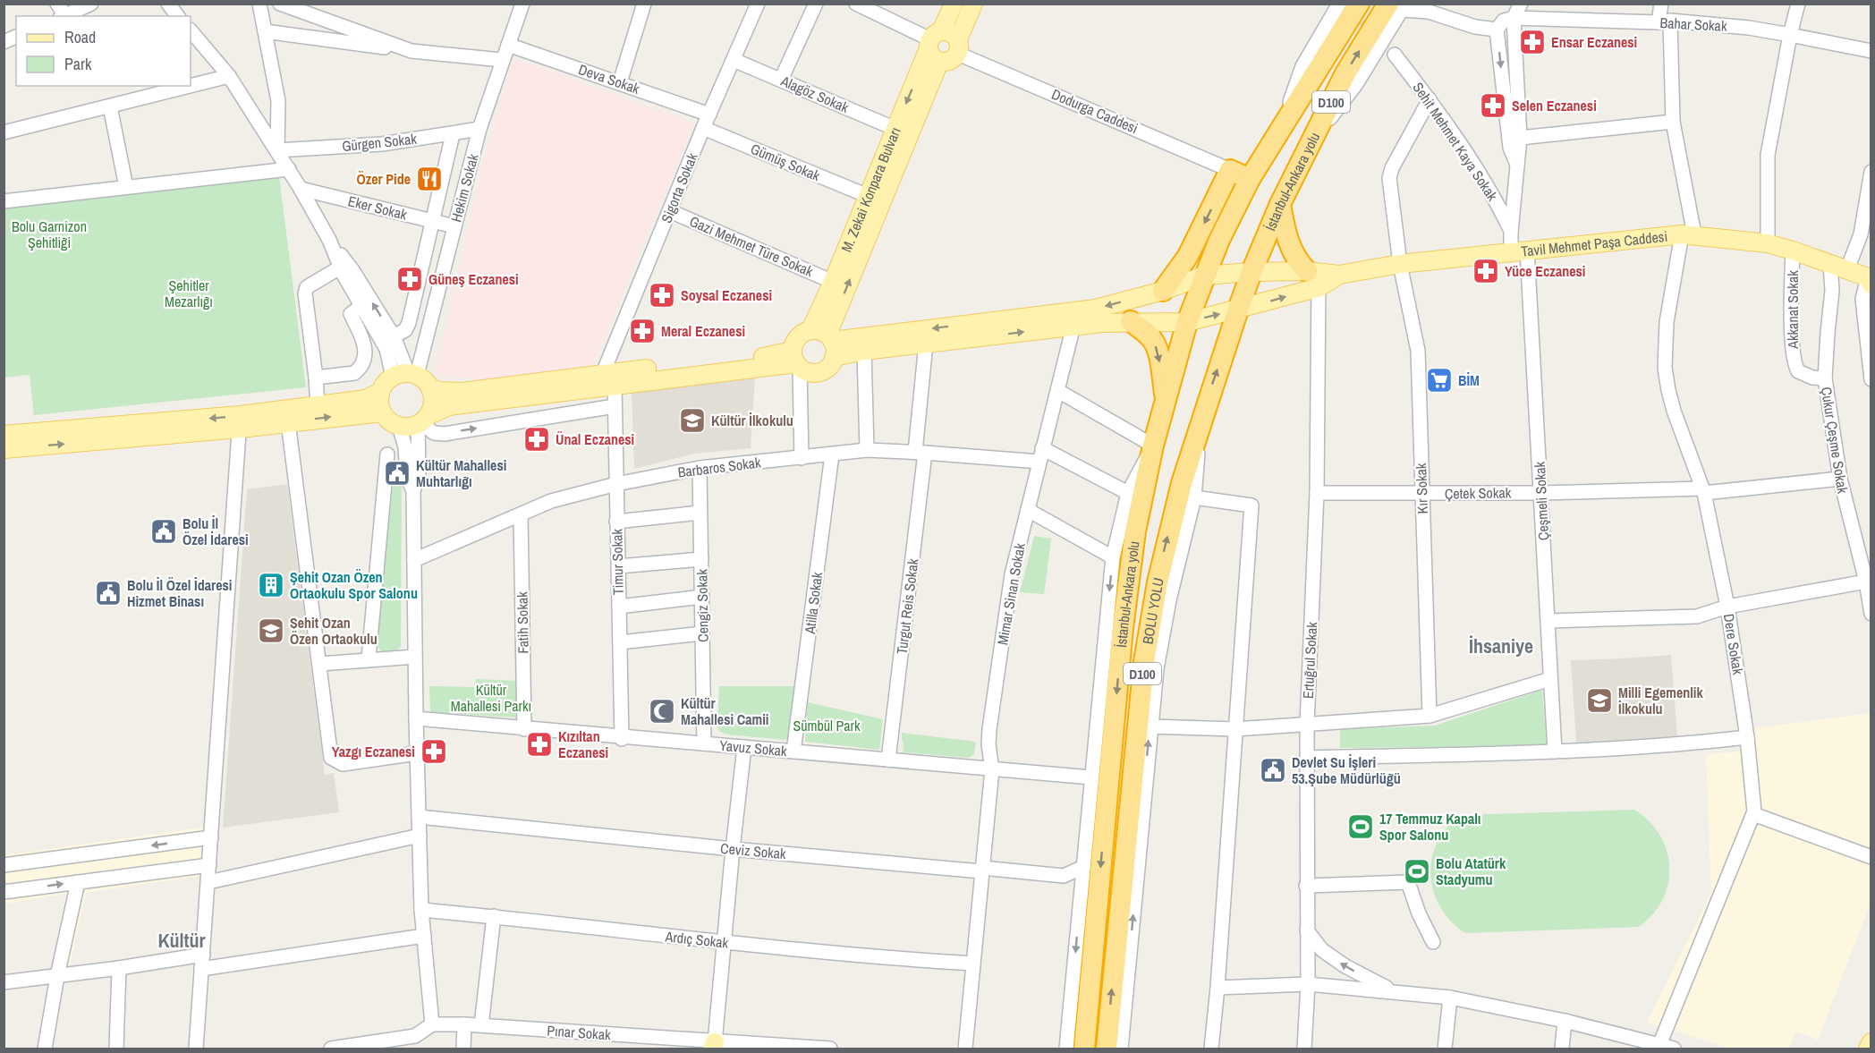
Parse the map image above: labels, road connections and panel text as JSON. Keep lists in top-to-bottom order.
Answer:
{
  "streets": {
    "highway": ["D100", "İstanbul-Ankara yolu", "BOLU YOLU"],
    "main road": ["M. Zekai Konpara Bulvarı", "Tavil Mehmet Paşa Caddesi"],
    "street": [
      "Bahar Sokak",
      "Deva Sokak",
      "Alagöz Sokak",
      "Dodurga Caddesi",
      "Sehit Mehmet Kaya Sokak",
      "Gürgen Sokak",
      "Gümüş Sokak",
      "Hekim Sokak",
      "Sigorta Sokak",
      "Eker Sokak",
      "Gazi Mehmet Türe Sokak",
      "Akkanat Sokak",
      "Çukur Çeşme Sokak",
      "Barbaros Sokak",
      "Kır Sokak",
      "Çetek Sokak",
      "Çeşmeli Sokak",
      "Timur Sokak",
      "Mimar Sinan Sokak",
      "Atilla Sokak",
      "Cengiz Sokak",
      "Turgut Reis Sokak",
      "Fatih Sokak",
      "Dere Sokak",
      "Ertuğrul Sokak",
      "Yavuz Sokak",
      "Ceviz Sokak",
      "Ardıç Sokak",
      "Pınar Sokak"
    ]
  },
  "crossings": [
    ["Deva Sokak", "Hekim Sokak"],
    ["Deva Sokak", "Sigorta Sokak"],
    ["Alagöz Sokak", "Sigorta Sokak"],
    ["Alagöz Sokak", "M. Zekai Konpara Bulvarı"],
    ["D100", "İstanbul-Ankara yolu"],
    ["Sehit Mehmet Kaya Sokak", "Kır Sokak"],
    ["Gürgen Sokak", "Hekim Sokak"],
    ["Gümüş Sokak", "Sigorta Sokak"],
    ["Gümüş Sokak", "M. Zekai Konpara Bulvarı"],
    ["İstanbul-Ankara yolu", "BOLU YOLU"],
    ["Hekim Sokak", "Eker Sokak"],
    ["Sigorta Sokak", "Gazi Mehmet Türe Sokak"],
    ["Sigorta Sokak", "Timur Sokak"],
    ["M. Zekai Konpara Bulvarı", "Gazi Mehmet Türe Sokak"],
    ["Tavil Mehmet Paşa Caddesi", "Akkanat Sokak"],
    ["Tavil Mehmet Paşa Caddesi", "Çukur Çeşme Sokak"],
    ["Tavil Mehmet Paşa Caddesi", "Kır Sokak"],
    ["Tavil Mehmet Paşa Caddesi", "Çeşmeli Sokak"],
    ["Tavil Mehmet Paşa Caddesi", "Dere Sokak"],
    ["Tavil Mehmet Paşa Caddesi", "Ertuğrul Sokak"],
    ["Akkanat Sokak", "Çukur Çeşme Sokak"],
    ["Çukur Çeşme Sokak", "Çetek Sokak"],
    ["Barbaros Sokak", "Timur Sokak"],
    ["Barbaros Sokak", "Mimar Sinan Sokak"],
    ["Barbaros Sokak", "Atilla Sokak"],
    ["Barbaros Sokak", "Cengiz Sokak"],
    ["Barbaros Sokak", "Turgut Reis Sokak"],
    ["Barbaros Sokak", "Fatih Sokak"],
    ["Kır Sokak", "Çetek Sokak"],
    ["Çetek Sokak", "Çeşmeli Sokak"],
    ["Çetek Sokak", "Dere Sokak"],
    ["Çetek Sokak", "Ertuğrul Sokak"],
    ["Timur Sokak", "Yavuz Sokak"],
    ["Mimar Sinan Sokak", "Yavuz Sokak"],
    ["Mimar Sinan Sokak", "Ceviz Sokak"],
    ["Mimar Sinan Sokak", "Ardıç Sokak"],
    ["Atilla Sokak", "Yavuz Sokak"],
    ["Cengiz Sokak", "Yavuz Sokak"],
    ["Turgut Reis Sokak", "Yavuz Sokak"],
    ["Fatih Sokak", "Yavuz Sokak"]
  ],
  "one_way": ["BOLU YOLU"],
  "districts": ["İhsaniye", "Kültür"],
  "parks": [
    "Bolu Garnizon Şehitliği",
    "Şehitler Mezarlığı",
    "Kültür Mahallesi Parkı",
    "Sümbül Park"
  ],
  "places": {
    "pharmacy": [
      "Ensar Eczanesi",
      "Selen Eczanesi",
      "Yüce Eczanesi",
      "Güneş Eczanesi",
      "Soysal Eczanesi",
      "Meral Eczanesi",
      "Ünal Eczanesi",
      "Kızıltan Eczanesi",
      "Yazgı Eczanesi"
    ],
    "restaurant": ["Özer Pide"],
    "supermarket": ["BİM"],
    "school or university": ["Kültür İlkokulu", "Şehit Ozan Özen Ortaokulu", "Milli Egemenlik İlkokulu"],
    "public building": [
      "Kültür Mahallesi Muhtarlığı",
      "Bolu İl Özel İdaresi",
      "Bolu İl Özel İdaresi Hizmet Binası",
      "Devlet Su İşleri 53.Şube Müdürlüğü"
    ],
    "building": ["Şehit Ozan Özen Ortaokulu Spor Salonu"],
    "mosque": ["Kültür Mahallesi Camii"],
    "sports": ["17 Temmuz Kapalı Spor Salonu", "Bolu Atatürk Stadyumu"]
  },
  "legend": ["Road", "Park"]
}
